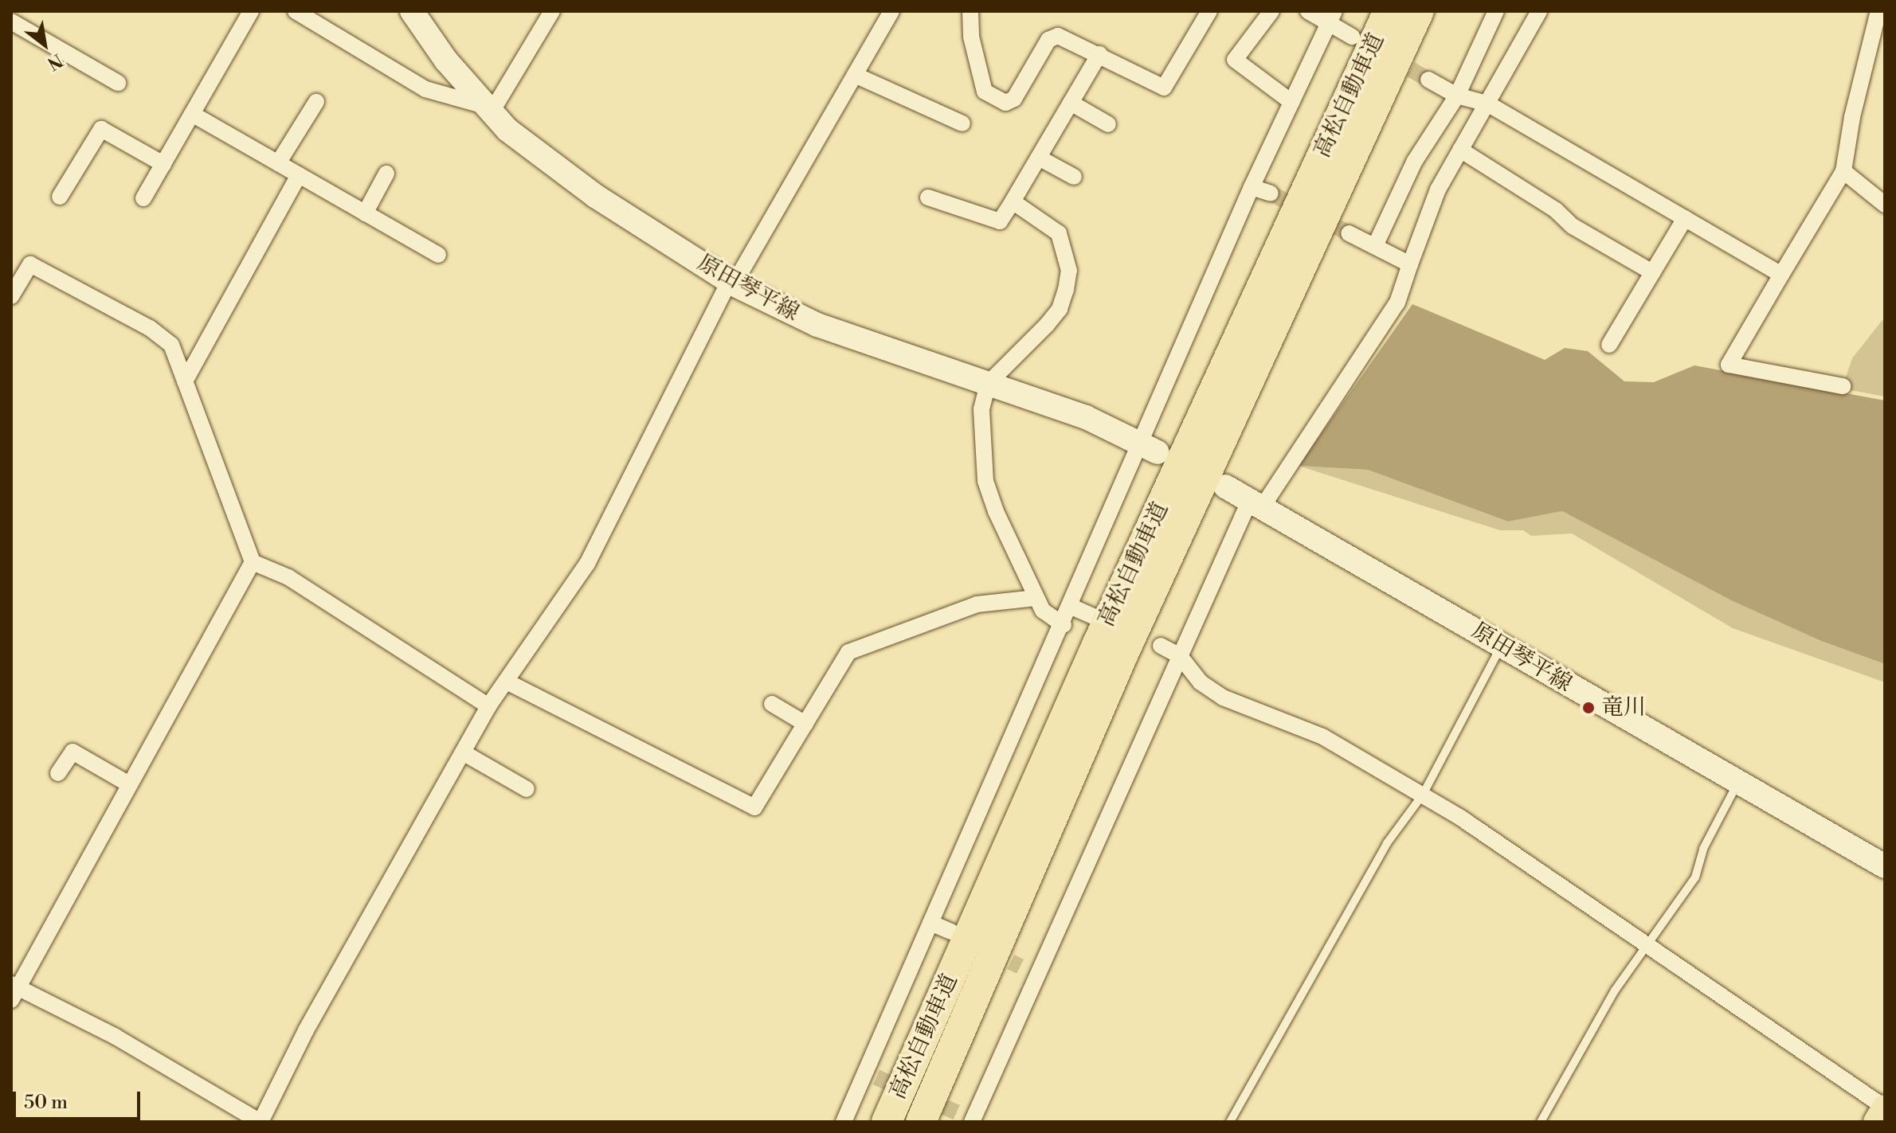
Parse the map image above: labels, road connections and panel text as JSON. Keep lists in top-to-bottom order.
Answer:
{
  "streets": {
    "highway": ["高松自動車道"],
    "main road": ["原田琴平線"]
  },
  "places": ["竜川"],
  "scale_bar": "50 m",
  "north": "bottom right"
}
